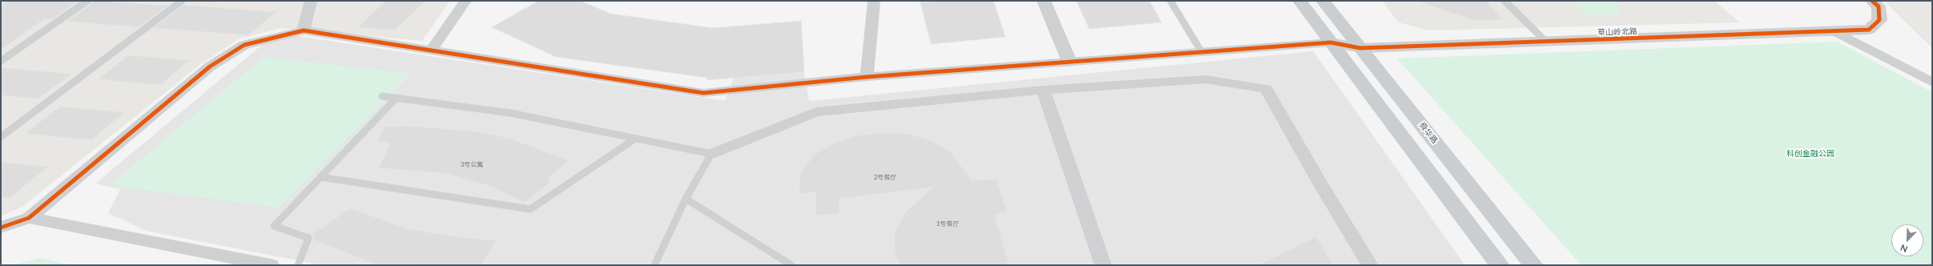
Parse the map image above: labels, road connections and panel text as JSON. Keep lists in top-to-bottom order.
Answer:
{
  "streets": {
    "main road": ["舜华路"],
    "street": ["草山岭北路"]
  },
  "crossings": [
    ["草山岭北路", "舜华路"]
  ],
  "parks": ["科创金融公园"],
  "house_numbers": ["3号公寓", "2号餐厅", "1号餐厅"],
  "north": "bottom left"
}
